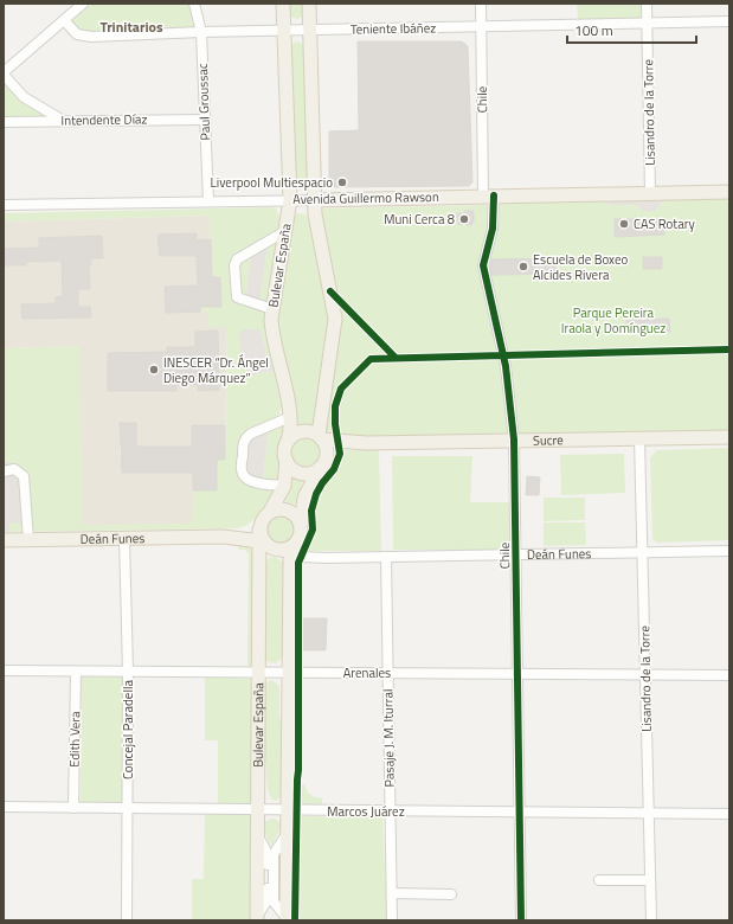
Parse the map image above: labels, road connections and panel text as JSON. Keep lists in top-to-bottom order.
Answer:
{
  "streets": {
    "main road": [
      "Avenida Guillermo Rawson",
      "Bulevar España",
      "Sucre",
      "Deán Funes"
    ],
    "street": [
      "Teniente Ibáñez",
      "Chile",
      "Paul Groussac",
      "Lisandro de la Torre",
      "Intendente Díaz",
      "Arenales",
      "Concejal Paradella",
      "Pasaje J. M. Iturral",
      "Edith Vera",
      "Marcos Juárez"
    ]
  },
  "crossings": [
    ["Teniente Ibáñez", "Chile"],
    ["Teniente Ibáñez", "Paul Groussac"],
    ["Teniente Ibáñez", "Lisandro de la Torre"],
    ["Teniente Ibáñez", "Bulevar España"],
    ["Chile", "Avenida Guillermo Rawson"],
    ["Chile", "Sucre"],
    ["Chile", "Deán Funes"],
    ["Chile", "Arenales"],
    ["Chile", "Marcos Juárez"],
    ["Paul Groussac", "Intendente Díaz"],
    ["Paul Groussac", "Avenida Guillermo Rawson"],
    ["Lisandro de la Torre", "Avenida Guillermo Rawson"],
    ["Lisandro de la Torre", "Sucre"],
    ["Lisandro de la Torre", "Deán Funes"],
    ["Lisandro de la Torre", "Arenales"],
    ["Lisandro de la Torre", "Marcos Juárez"],
    ["Avenida Guillermo Rawson", "Bulevar España"],
    ["Bulevar España", "Sucre"],
    ["Bulevar España", "Deán Funes"],
    ["Bulevar España", "Arenales"],
    ["Bulevar España", "Marcos Juárez"],
    ["Deán Funes", "Concejal Paradella"],
    ["Deán Funes", "Pasaje J. M. Iturral"],
    ["Arenales", "Concejal Paradella"],
    ["Arenales", "Pasaje J. M. Iturral"],
    ["Arenales", "Edith Vera"],
    ["Concejal Paradella", "Marcos Juárez"],
    ["Pasaje J. M. Iturral", "Marcos Juárez"],
    ["Edith Vera", "Marcos Juárez"]
  ],
  "districts": ["Trinitarios"],
  "parks": ["Parque Pereira Iraola y Domínguez"],
  "places": [
    "Liverpool Multiespacio",
    "Muni Cerca 8",
    "CAS Rotary",
    "Escuela de Boxeo Alcides Rivera",
    "INESCER “Dr. Ángel Diego Márquez”"
  ],
  "scale_bar": "100 m"
}
